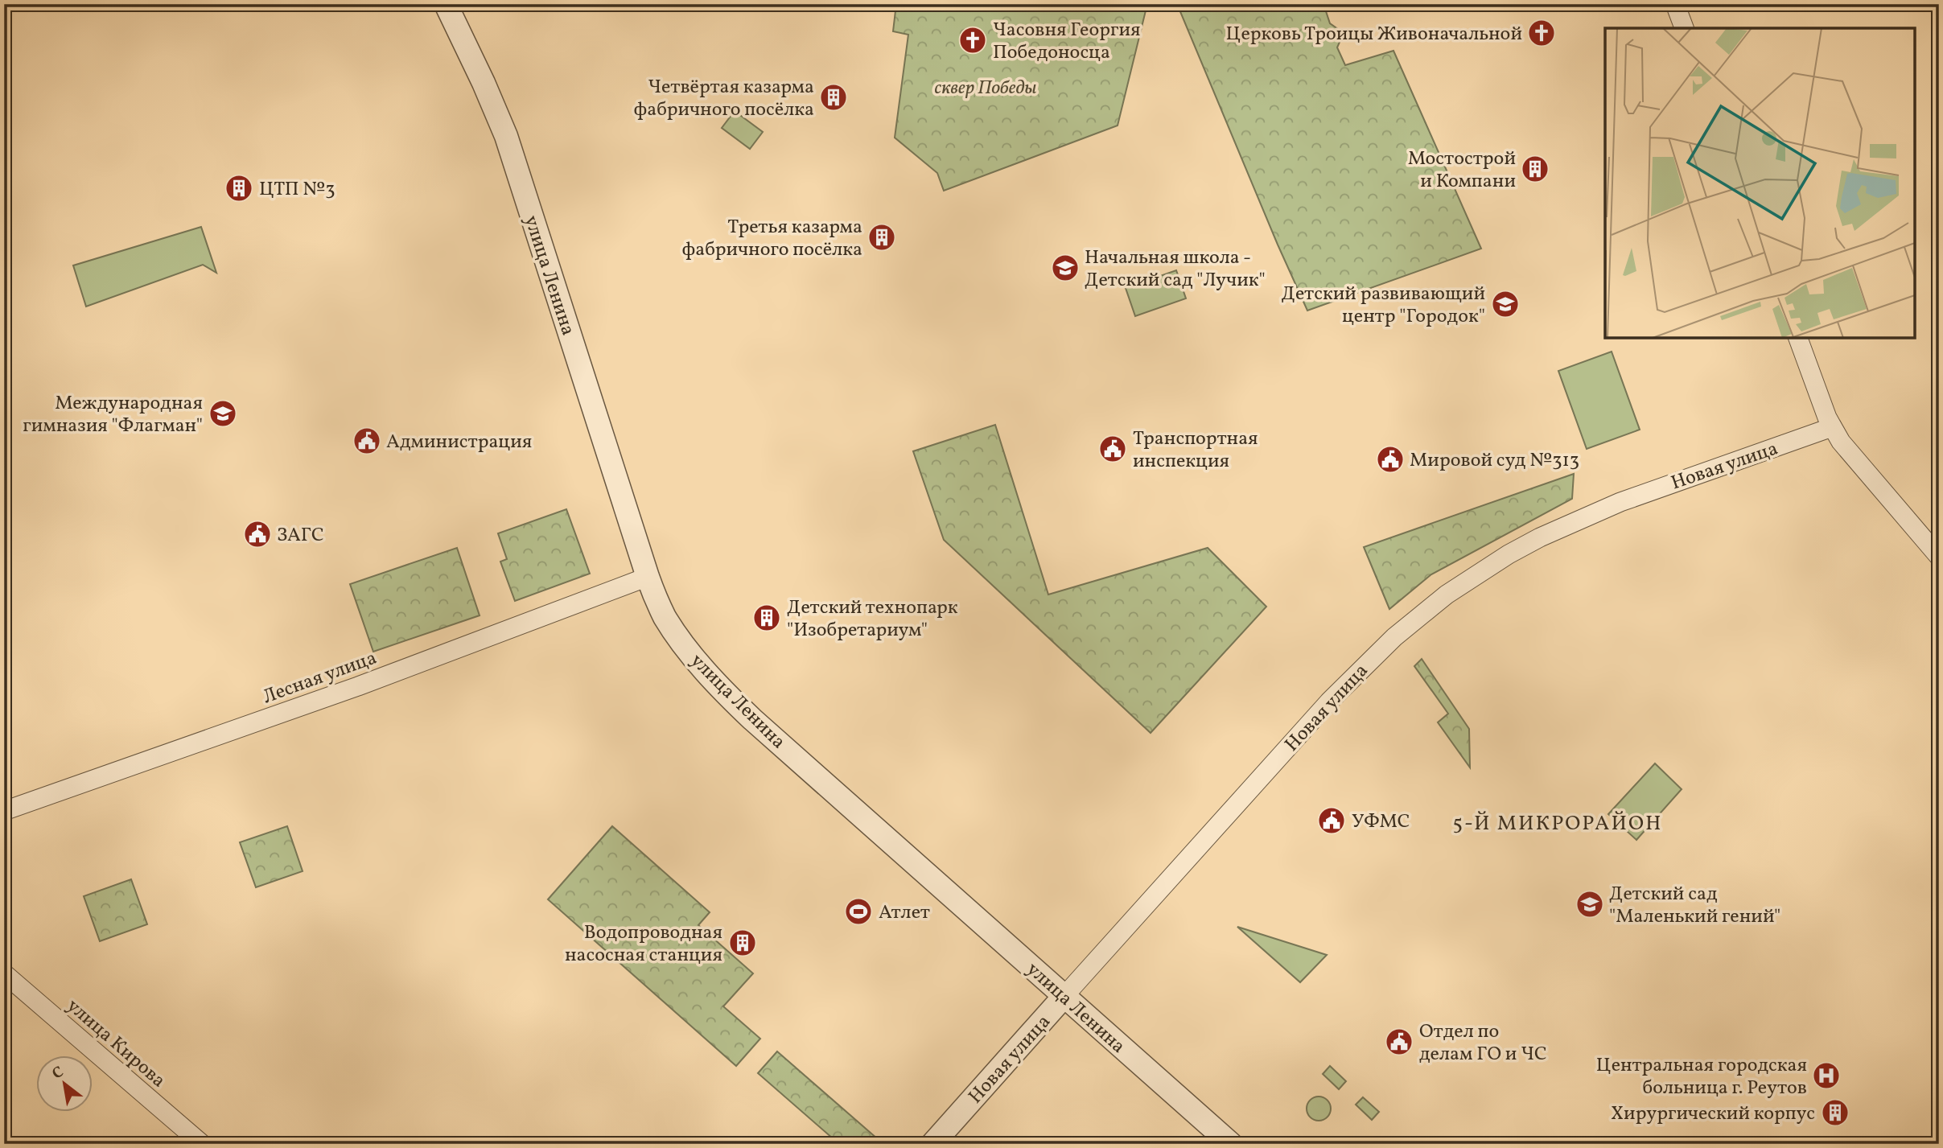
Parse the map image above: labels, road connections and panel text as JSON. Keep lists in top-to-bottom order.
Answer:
{
  "streets": {
    "street": [
      "улица Ленина",
      "Новая улица",
      "Лесная улица",
      "улица Кирова"
    ]
  },
  "crossings": [
    ["улица Ленина", "Новая улица"],
    ["улица Ленина", "Лесная улица"]
  ],
  "districts": ["5-Й МИКРОРАЙОН"],
  "parks": ["сквер Победы"],
  "places": {
    "church": ["Церковь Троицы Живоначальной", "Часовня Георгия Победоносца"],
    "building": [
      "Четвёртая казарма фабричного посёлка",
      "Мостострой и Компани",
      "ЦТП №3",
      "Третья казарма фабричного посёлка",
      "Детский технопарк \"Изобретариум\"",
      "Водопроводная насосная станция",
      "Хирургический корпус"
    ],
    "school or university": [
      "Начальная школа - Детский сад \"Лучик\"",
      "Детский развивающий центр \"Городок\"",
      "Международная гимназия \"Флагман\"",
      "Детский сад \"Маленький гений\""
    ],
    "public building": [
      "Администрация",
      "Транспортная инспекция",
      "Мировой суд №313",
      "ЗАГС",
      "УФМС",
      "Отдел по делам ГО и ЧС"
    ],
    "sports": ["Атлет"],
    "hospital": ["Центральная городская больница г. Реутов"]
  },
  "north": "top left"
}
